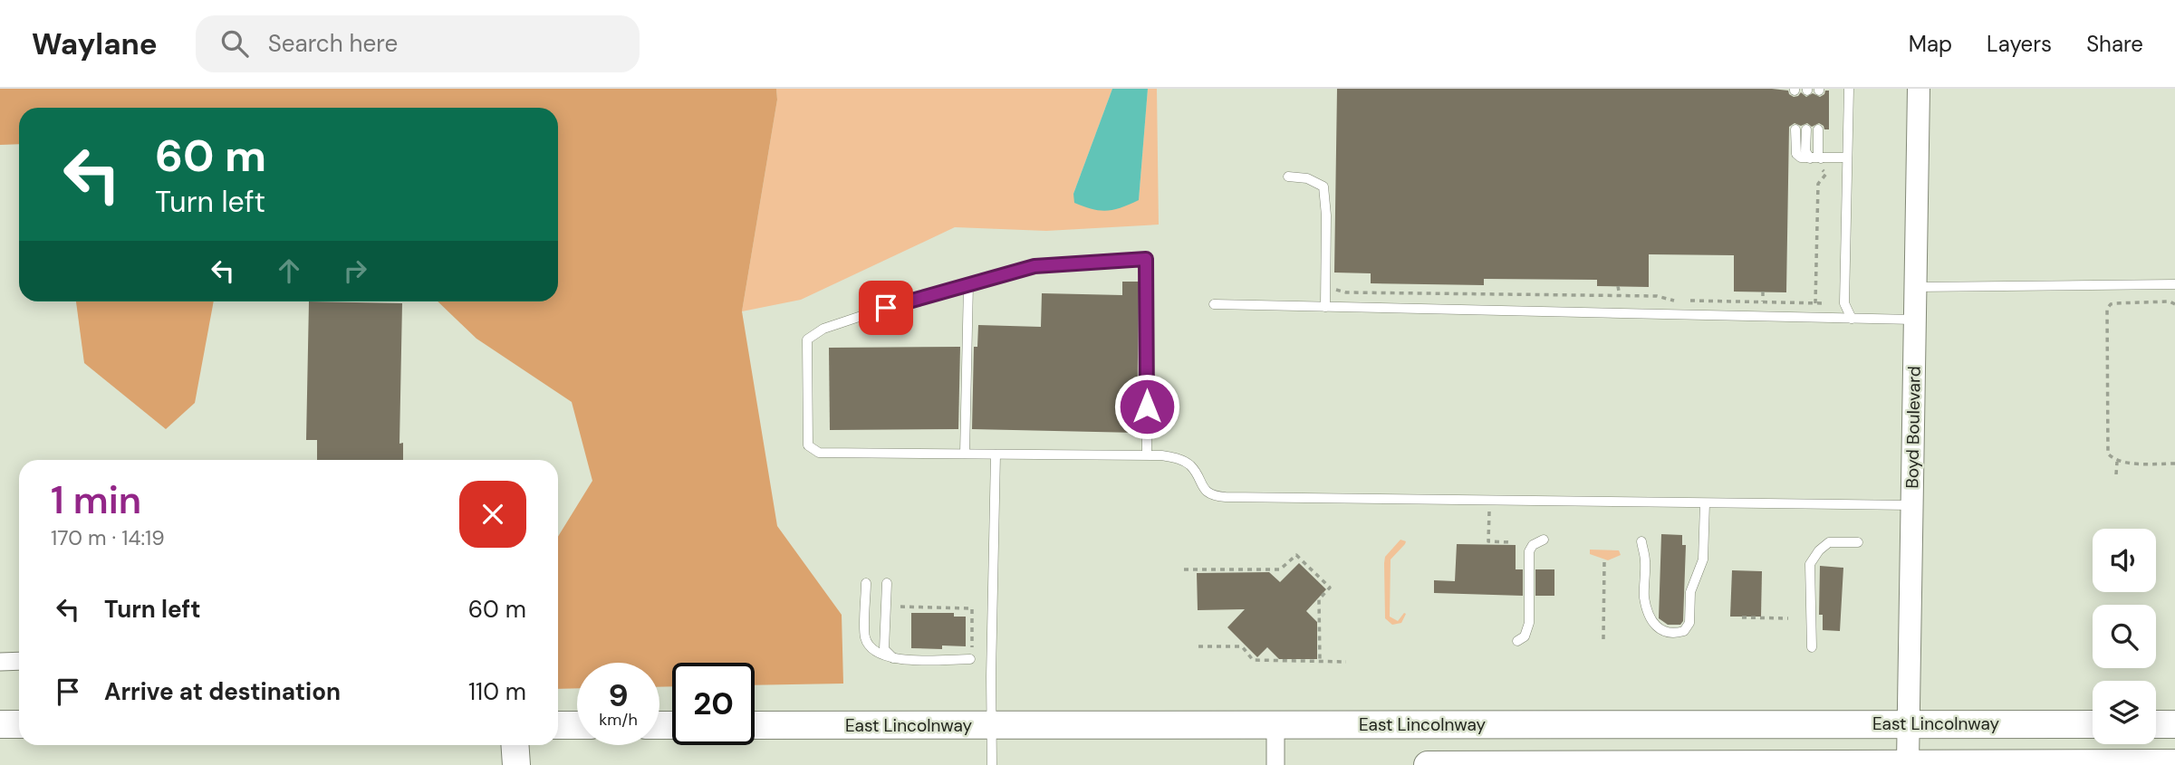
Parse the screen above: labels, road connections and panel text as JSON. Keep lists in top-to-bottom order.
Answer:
{
  "streets": {
    "main road": ["East Lincolnway"],
    "street": ["Boyd Boulevard"]
  },
  "crossings": [
    ["Boyd Boulevard", "East Lincolnway"]
  ],
  "page": {
    "header": "Waylane",
    "search": "Search here",
    "nav": ["Map", "Layers", "Share"],
    "turn": ["60 m", "Turn left"],
    "heading": ["1 min", "170 m · 14:19"],
    "list": [
      {
        "name": "Turn left",
        "value": "60 m"
      },
      {
        "name": "Arrive at destination",
        "value": "110 m"
      }
    ],
    "speed": "9 km/h",
    "limit": "20"
  }
}
